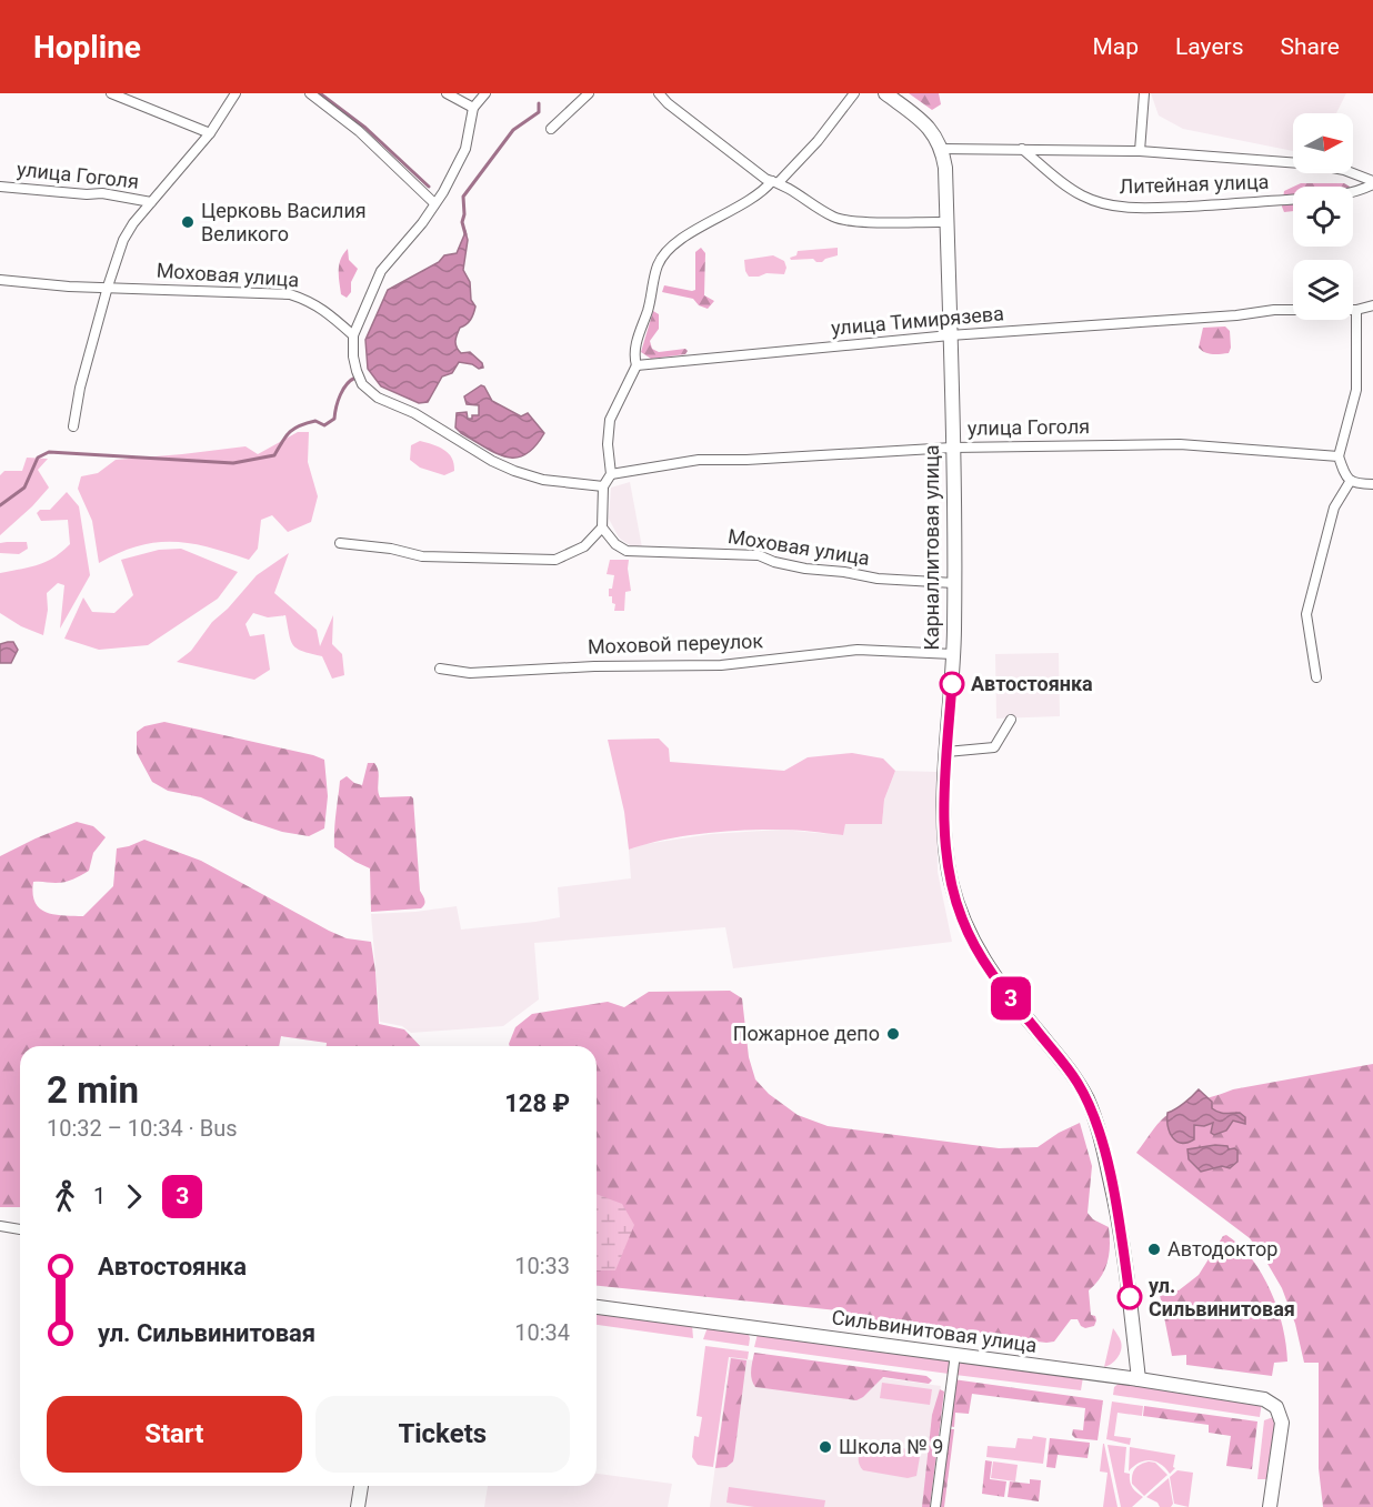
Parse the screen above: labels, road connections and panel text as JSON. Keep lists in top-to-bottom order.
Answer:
{
  "streets": {
    "street": [
      "улица Гоголя",
      "Литейная улица",
      "Моховая улица",
      "улица Тимирязева",
      "Карналлитовая улица",
      "Моховой переулок",
      "Сильвинитовая улица"
    ]
  },
  "crossings": [
    ["улица Гоголя", "Карналлитовая улица"],
    ["Моховая улица", "Карналлитовая улица"],
    ["улица Тимирязева", "Карналлитовая улица"],
    ["Карналлитовая улица", "Моховой переулок"],
    ["Карналлитовая улица", "Сильвинитовая улица"]
  ],
  "places": [
    "Церковь Василия Великого",
    "Автостоянка",
    "Пожарное депо",
    "Автодоктор",
    "ул. Сильвинитовая",
    "Школа № 9"
  ],
  "lines": ["bus line 3"],
  "north": "right",
  "page": {
    "header": "Hopline",
    "nav": ["Map", "Layers", "Share"],
    "on_map": "3",
    "heading": ["2 min", "10:32 – 10:34 · Bus", "128 ₽"],
    "legs": ["1", "3"],
    "list": [
      {
        "name": "Автостоянка",
        "value": "10:33"
      },
      {
        "name": "ул. Сильвинитовая",
        "value": "10:34"
      }
    ],
    "buttons": ["Start", "Tickets"]
  }
}
